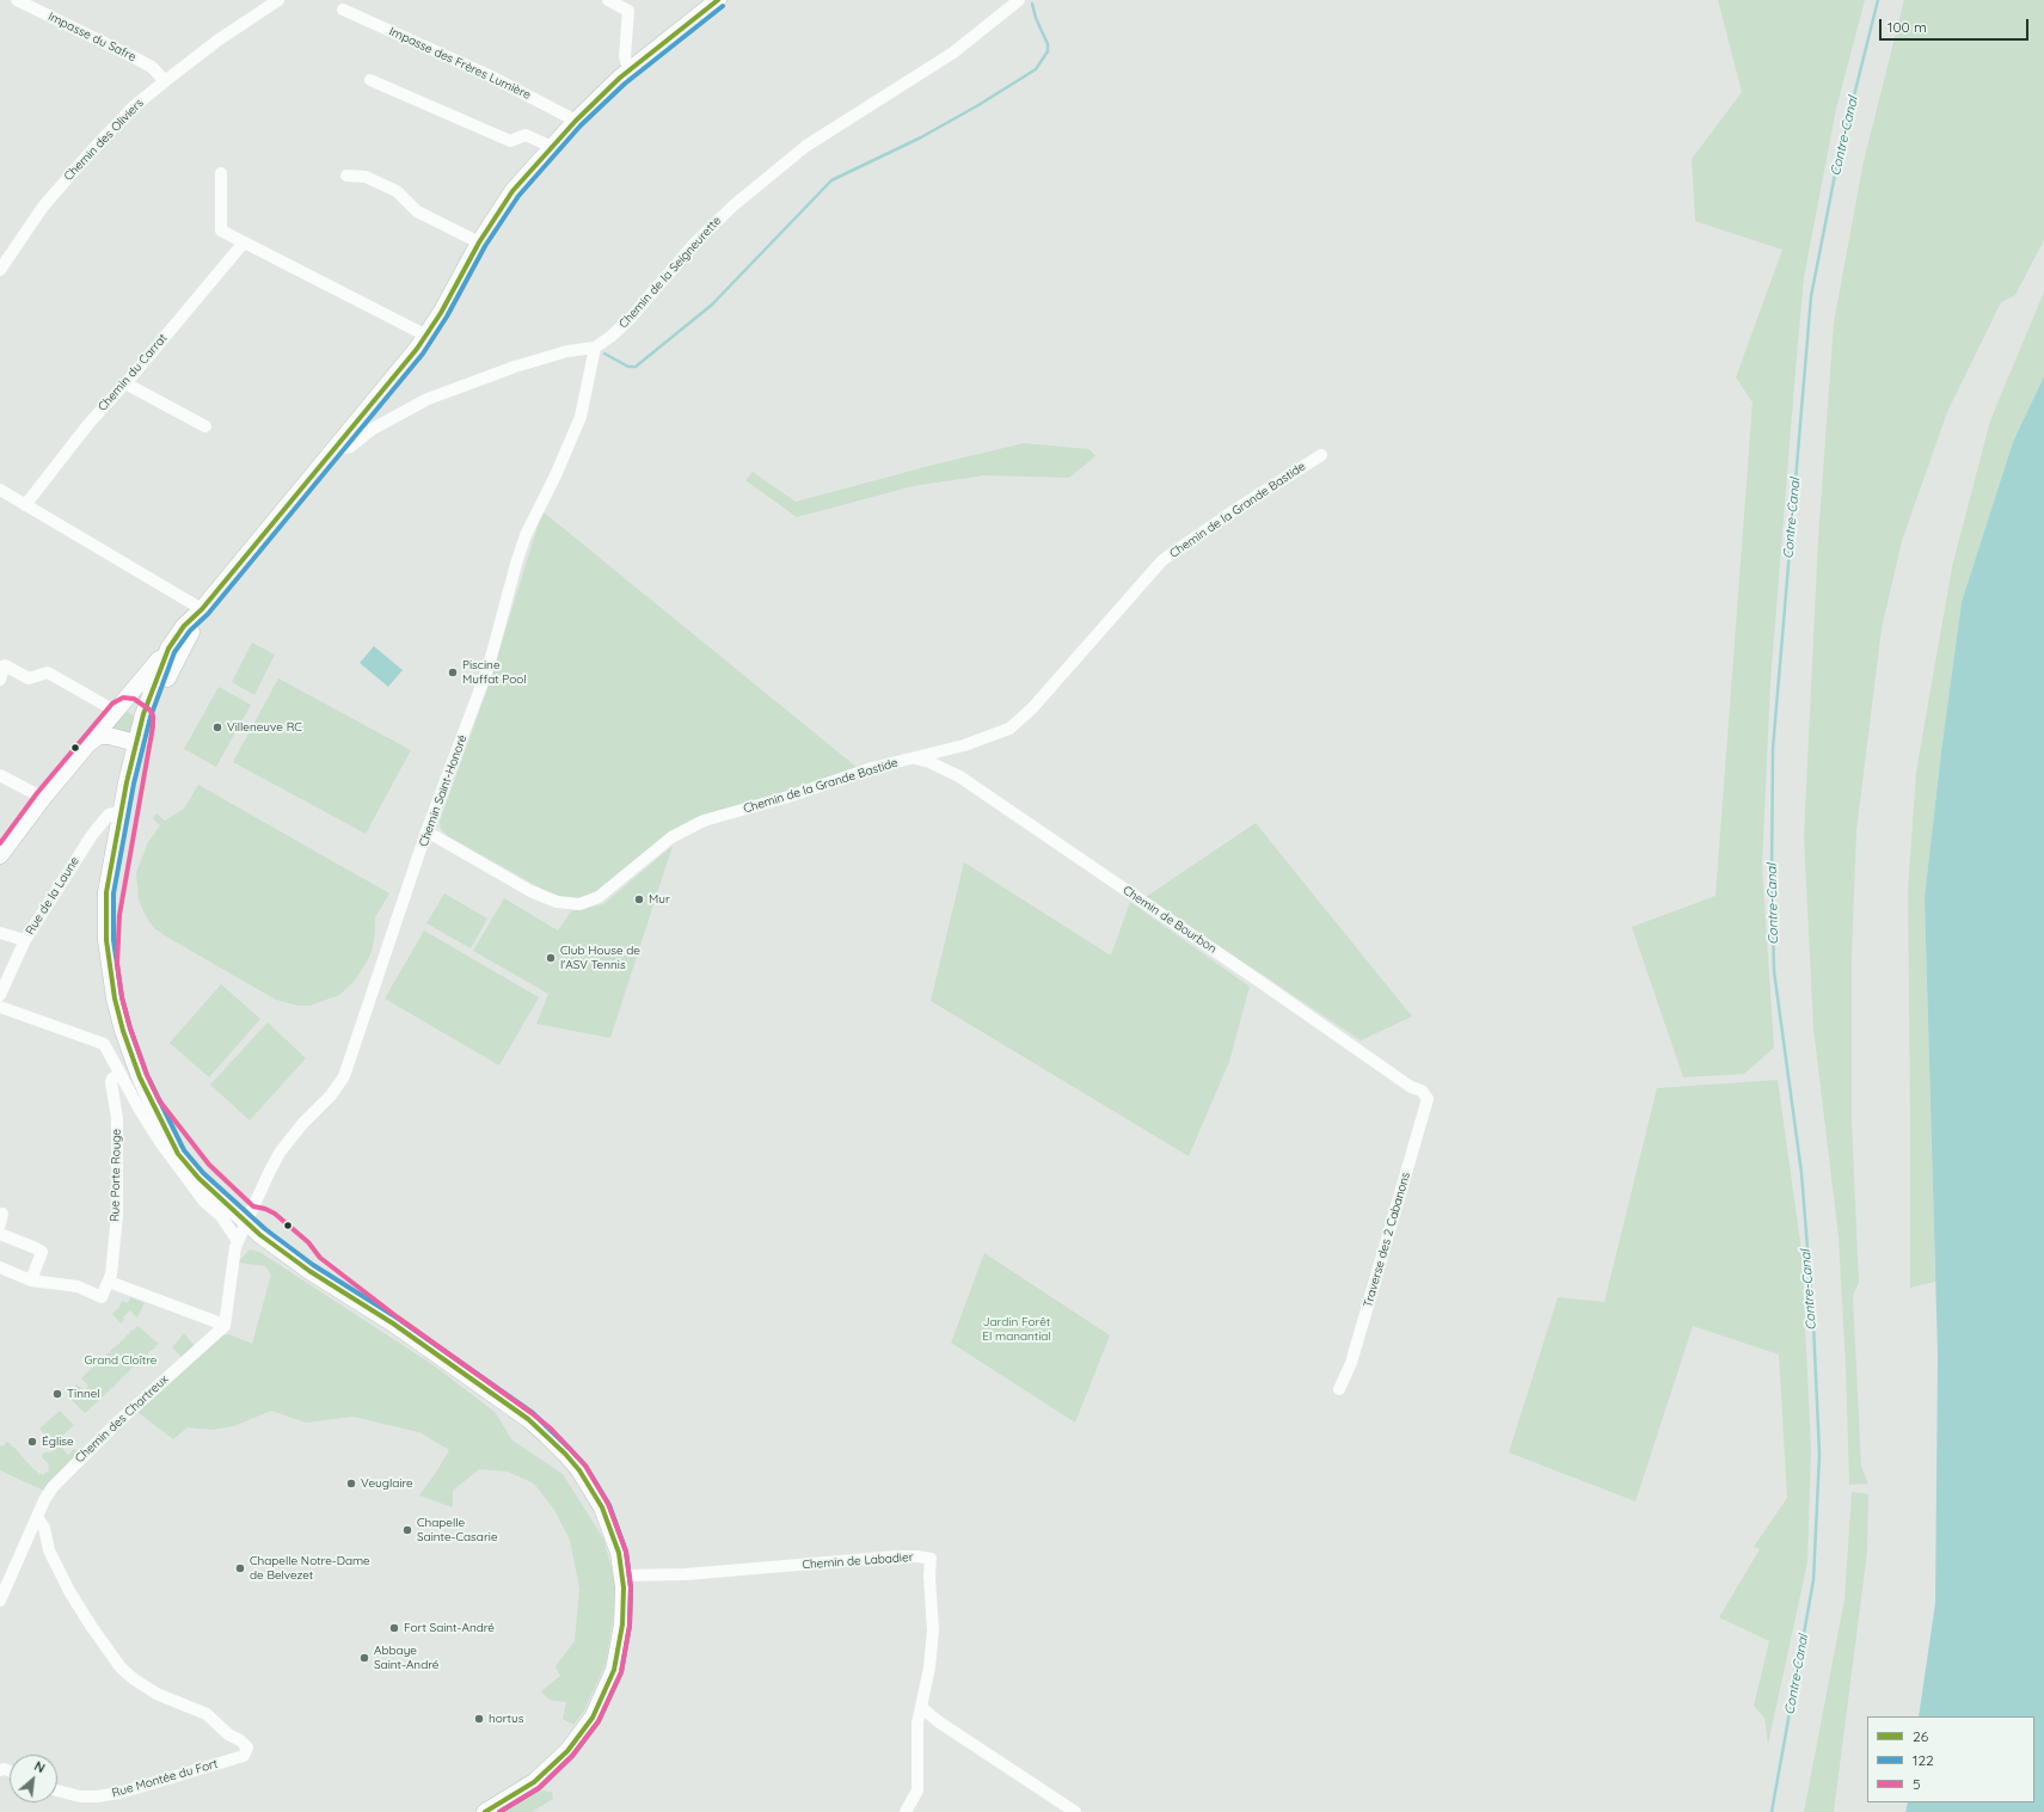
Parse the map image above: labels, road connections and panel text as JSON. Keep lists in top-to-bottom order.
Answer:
{
  "streets": {
    "street": [
      "Impasse du Safre",
      "Impasse des Frères Lumière",
      "Chemin des Oliviers",
      "Chemin de la Seigneurette",
      "Chemin du Carrat",
      "Chemin de la Grande Bastide",
      "Chemin Saint-Honoré",
      "Rue de la Laune",
      "Chemin de Bourbon",
      "Rue Porte Rouge",
      "Traverse des 2 Cabanons",
      "Chemin des Chartreux",
      "Chemin de Labadier",
      "Rue Montée du Fort"
    ]
  },
  "crossings": [
    ["Impasse du Safre", "Chemin des Oliviers"],
    ["Chemin de la Seigneurette", "Chemin Saint-Honoré"],
    ["Chemin de la Grande Bastide", "Chemin Saint-Honoré"],
    ["Chemin de la Grande Bastide", "Chemin de Bourbon"],
    ["Chemin Saint-Honoré", "Chemin des Chartreux"],
    ["Chemin de Bourbon", "Traverse des 2 Cabanons"],
    ["Chemin des Chartreux", "Rue Montée du Fort"]
  ],
  "water": ["Contre-Canal"],
  "parks": ["Jardin Forêt El manantial", "Grand Cloître"],
  "places": [
    "Piscine Muffat Pool",
    "Villeneuve RC",
    "Mur",
    "Club House de l'ASV Tennis",
    "Tinnel",
    "Église",
    "Veuglaire",
    "Chapelle Sainte-Casarie",
    "Chapelle Notre-Dame de Belvezet",
    "Fort Saint-André",
    "Abbaye Saint-André",
    "hortus"
  ],
  "lines": ["transit line 26", "transit line 122", "transit line 5"],
  "legend": ["26", "122", "5"],
  "scale_bar": "100 m",
  "north": "top right"
}
